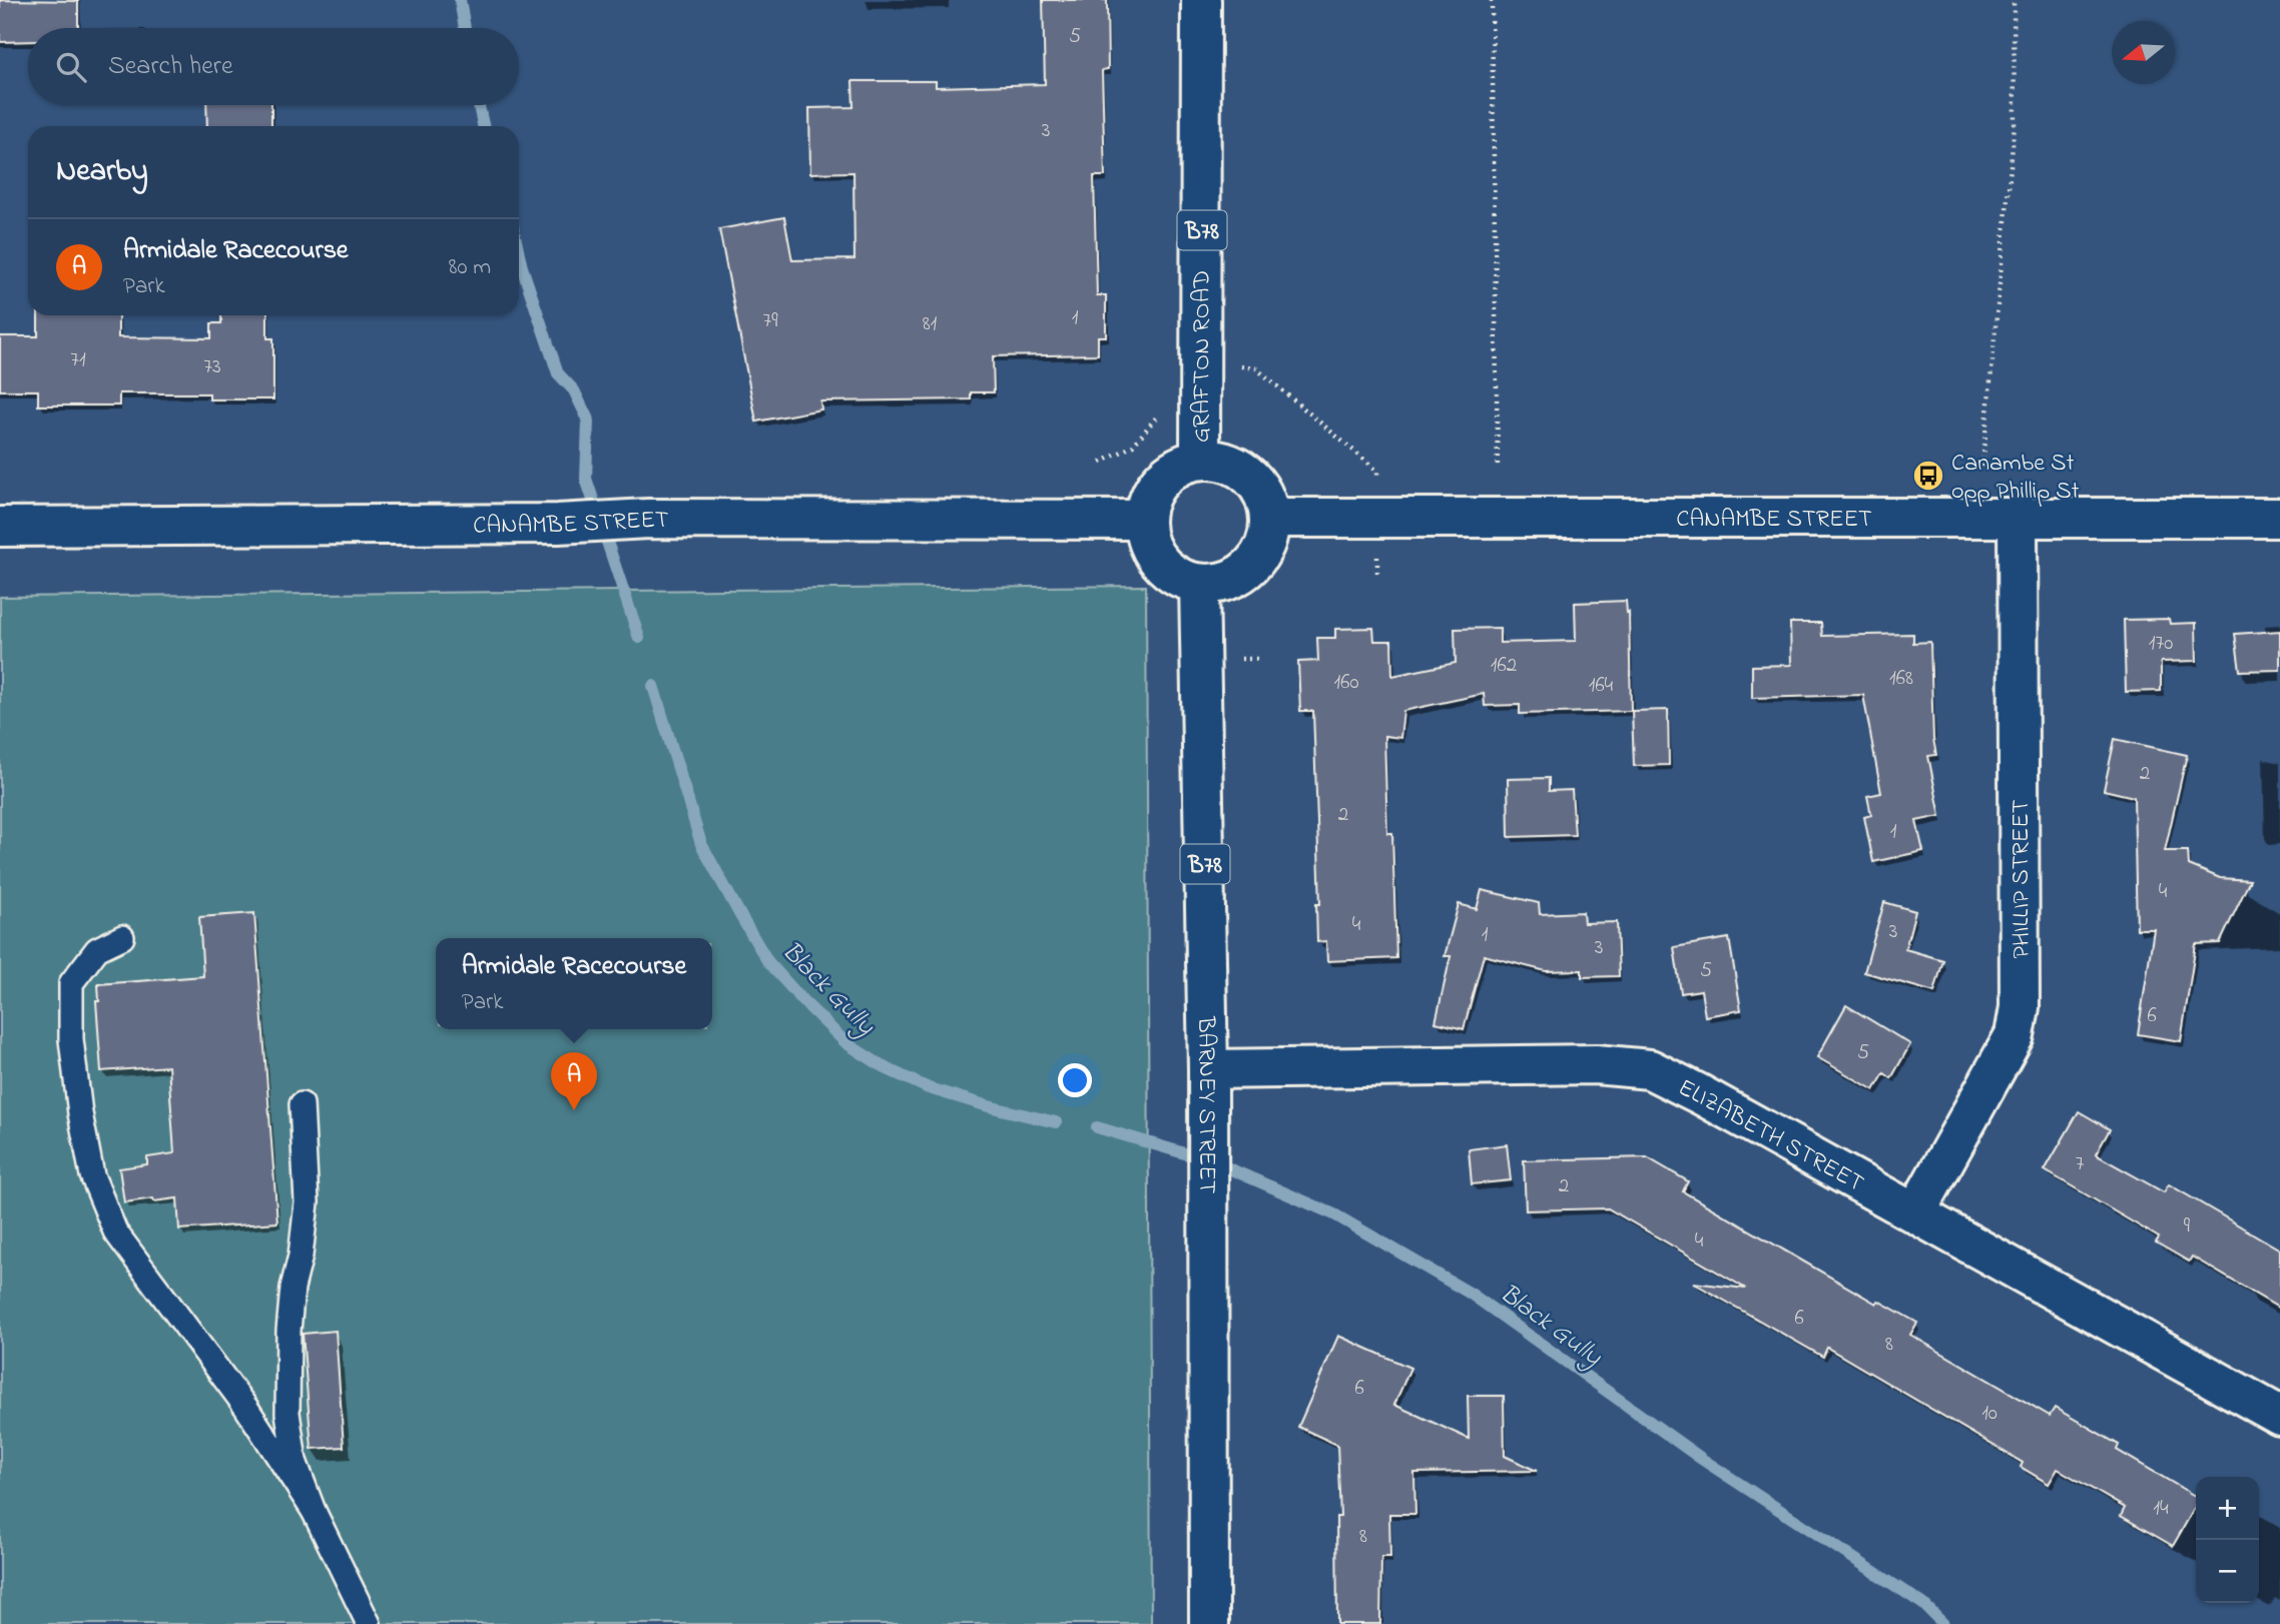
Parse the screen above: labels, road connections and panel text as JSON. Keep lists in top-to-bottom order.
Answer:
{
  "streets": {
    "street": [
      "B78",
      "GRAFTON ROAD",
      "CANAMBE STREET",
      "PHILLIP STREET",
      "BARNEY STREET",
      "ELIZABETH STREET"
    ]
  },
  "crossings": [
    ["GRAFTON ROAD", "CANAMBE STREET"],
    ["GRAFTON ROAD", "BARNEY STREET"],
    ["CANAMBE STREET", "PHILLIP STREET"],
    ["CANAMBE STREET", "BARNEY STREET"],
    ["PHILLIP STREET", "ELIZABETH STREET"],
    ["BARNEY STREET", "ELIZABETH STREET"]
  ],
  "water": ["Black Gully"],
  "places": {
    "bus stop": ["Canambe St opp Phillip St"]
  },
  "house_numbers": [
    "5",
    "3",
    "1",
    "79",
    "81",
    "71",
    "73",
    "170",
    "162",
    "168",
    "160",
    "164",
    "2",
    "2",
    "1",
    "4",
    "4",
    "3",
    "1",
    "3",
    "5",
    "6",
    "5",
    "7",
    "2",
    "9",
    "4",
    "6",
    "8",
    "6",
    "10",
    "14",
    "8"
  ],
  "north": "left",
  "page": {
    "search": "Search here",
    "heading": "Nearby",
    "list": [
      {
        "mark": "A",
        "name": "Armidale Racecourse",
        "note": "Park",
        "value": "80 m"
      }
    ],
    "popup": ["Armidale Racecourse", "Park"],
    "pins": "A",
    "map_buttons": ["+", "−"]
  }
}
